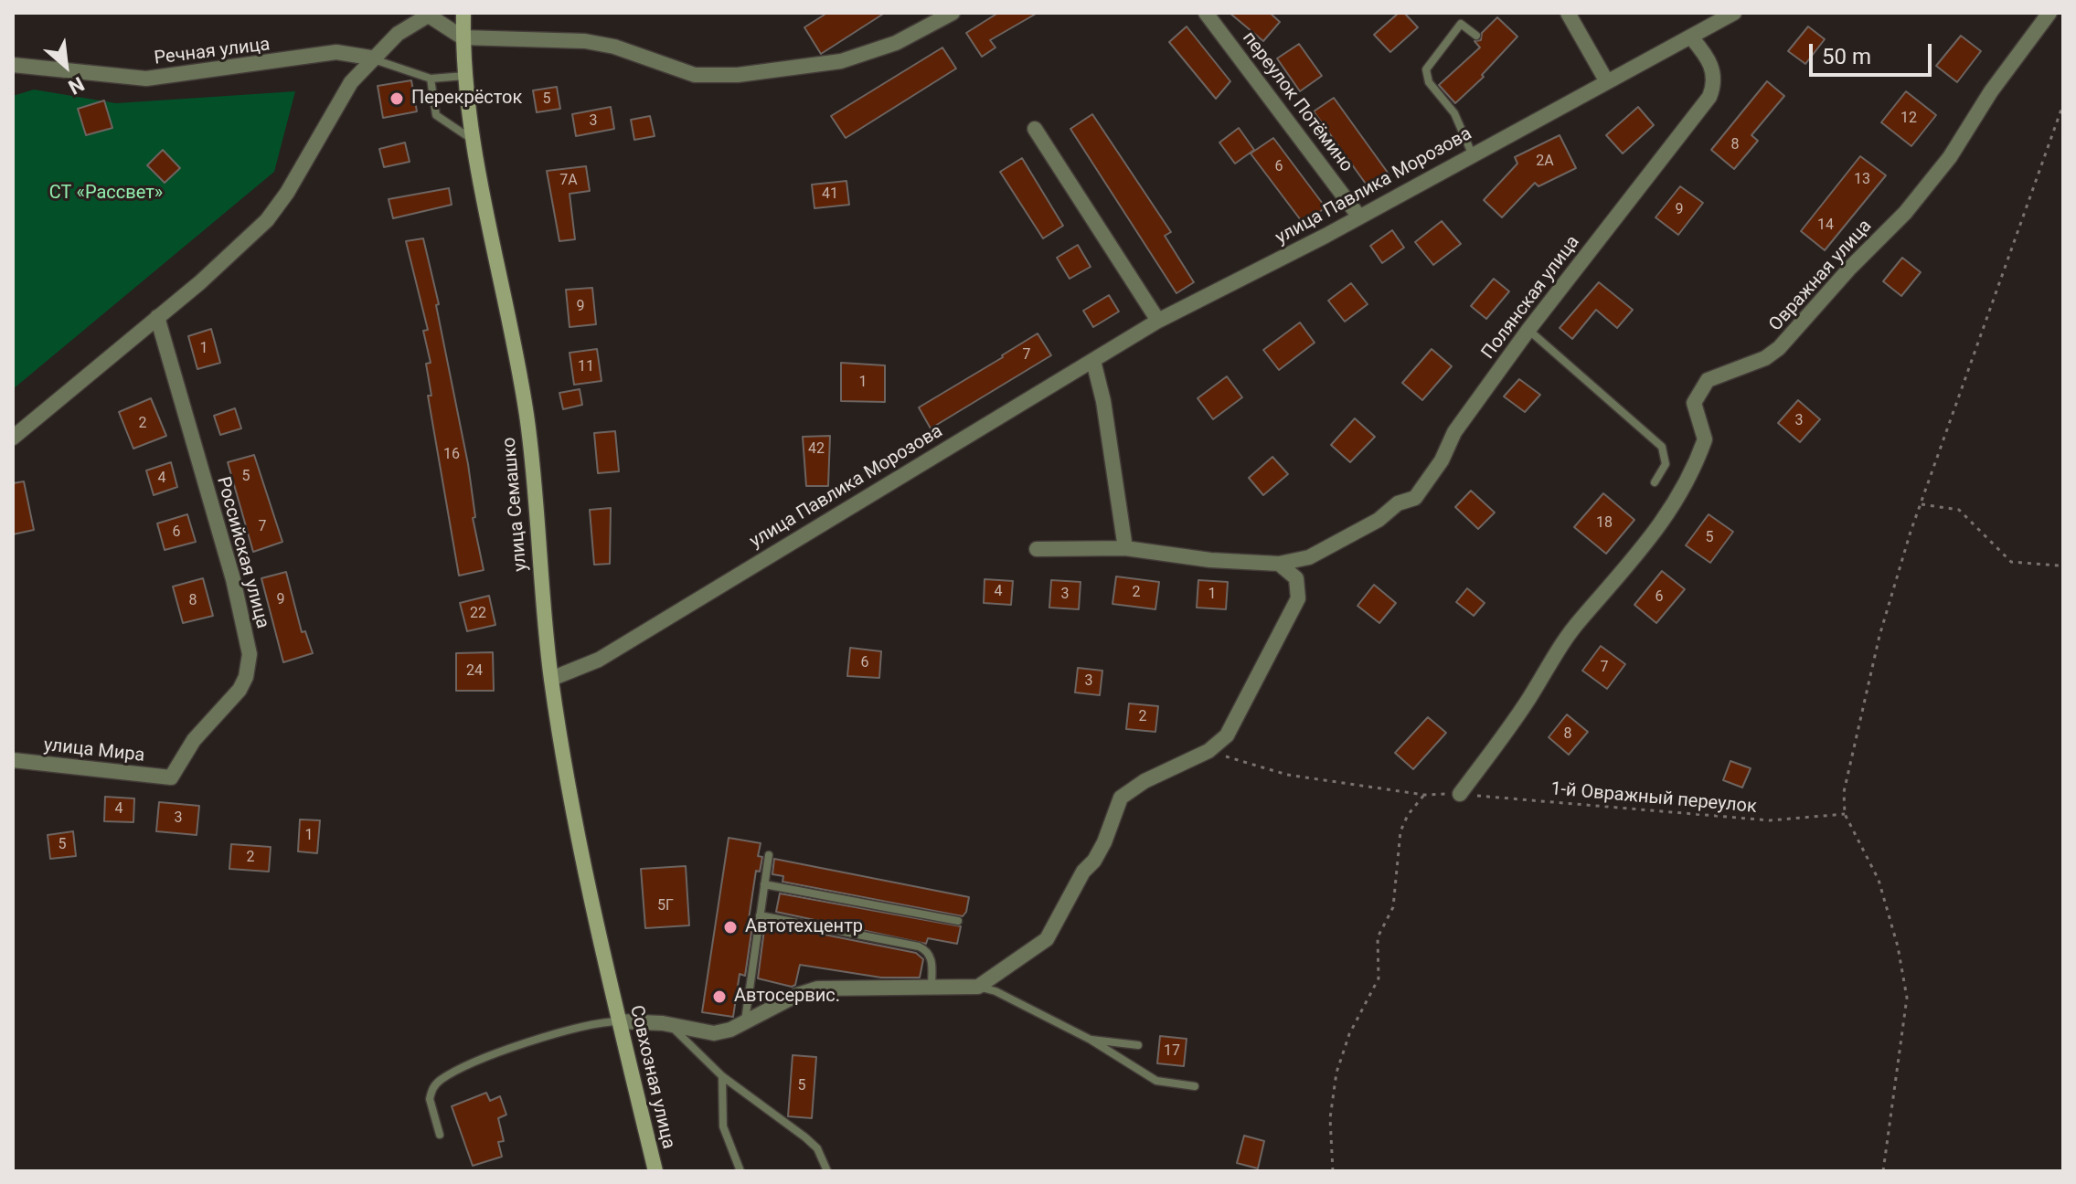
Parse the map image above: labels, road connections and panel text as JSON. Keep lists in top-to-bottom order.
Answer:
{
  "streets": {
    "main road": ["улица Семашко", "Совхозная улица"],
    "street": [
      "Речная улица",
      "переулок Потёмино",
      "улица Павлика Морозова",
      "Овражная улица",
      "Полянская улица",
      "Российская улица",
      "улица Мира"
    ],
    "path": ["1-й Овражный переулок"]
  },
  "crossings": [
    ["переулок Потёмино", "улица Павлика Морозова"],
    ["улица Павлика Морозова", "Полянская улица"],
    ["улица Павлика Морозова", "улица Семашко"],
    ["Овражная улица", "1-й Овражный переулок"],
    ["улица Семашко", "Совхозная улица"],
    ["Российская улица", "улица Мира"]
  ],
  "parks": ["СТ «Рассвет»"],
  "places": ["Перекрёсток", "Автотехцентр", "Автосервис."],
  "house_numbers": [
    "5",
    "12",
    "3",
    "8",
    "2А",
    "6",
    "13",
    "7А",
    "41",
    "9",
    "14",
    "9",
    "1",
    "7",
    "11",
    "1",
    "3",
    "2",
    "42",
    "16",
    "5",
    "4",
    "18",
    "7",
    "6",
    "5",
    "4",
    "2",
    "3",
    "1",
    "6",
    "9",
    "8",
    "22",
    "6",
    "7",
    "24",
    "3",
    "2",
    "8",
    "4",
    "3",
    "1",
    "5",
    "2",
    "5Г",
    "17",
    "5"
  ],
  "scale_bar": "50 m",
  "north": "bottom right"
}
